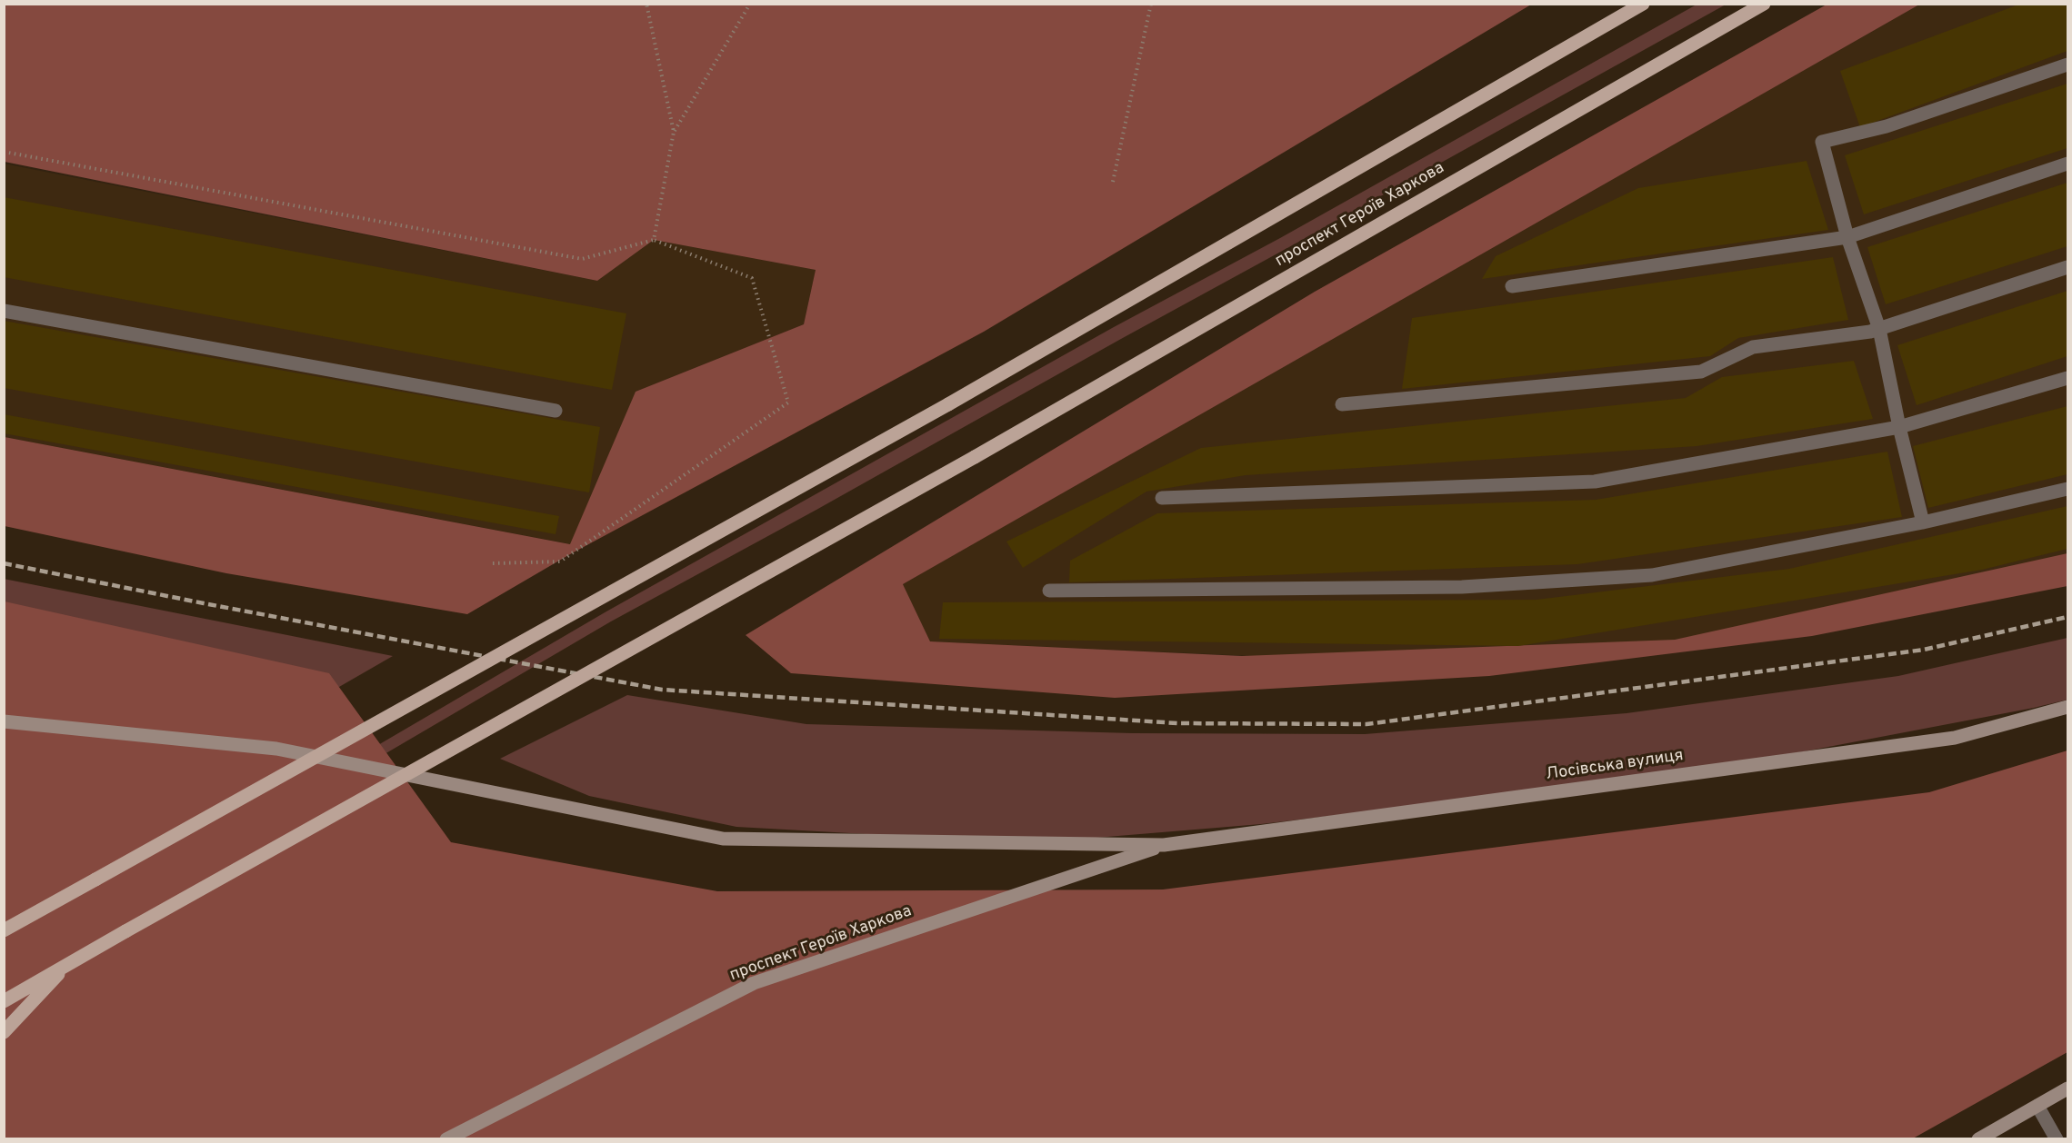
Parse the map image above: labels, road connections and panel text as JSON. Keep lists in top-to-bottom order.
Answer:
{
  "streets": {
    "main road": ["проспект Героїв Харкова", "Лосівська вулиця"]
  },
  "crossings": [
    ["проспект Героїв Харкова", "Лосівська вулиця"]
  ]
}
